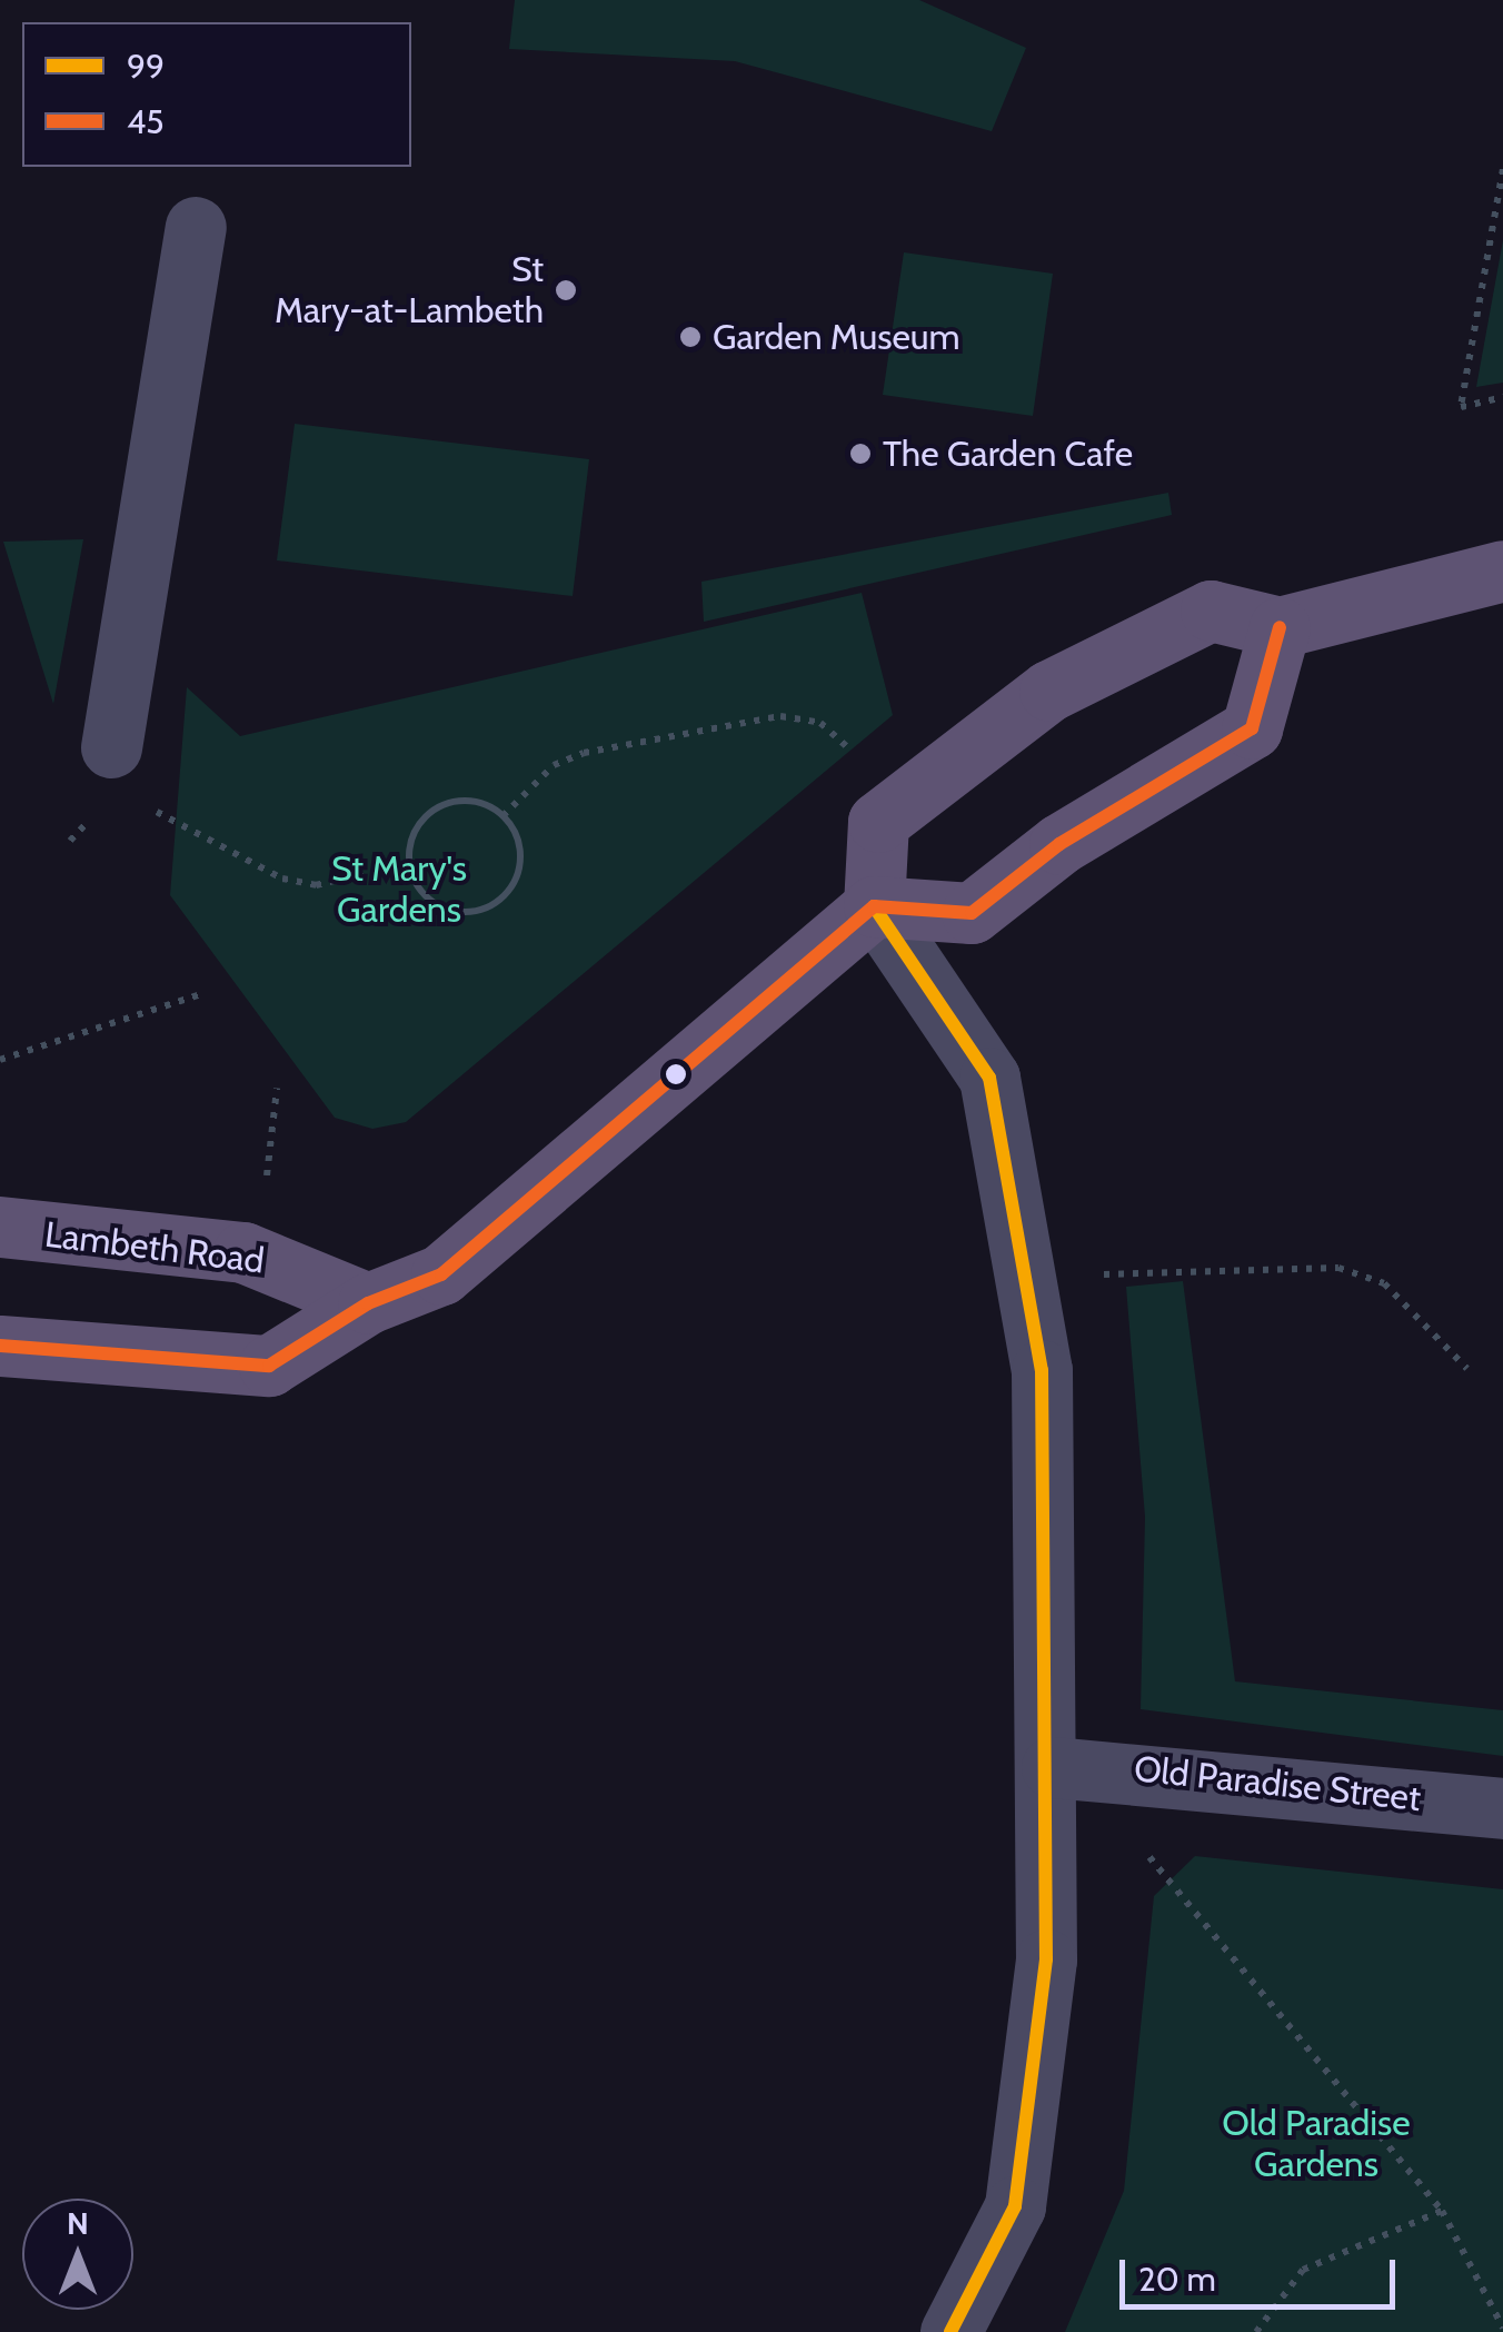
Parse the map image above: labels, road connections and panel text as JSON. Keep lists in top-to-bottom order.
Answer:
{
  "streets": {
    "main road": ["Lambeth Road"],
    "street": ["Old Paradise Street"]
  },
  "parks": ["St Mary's Gardens", "Old Paradise Gardens"],
  "places": ["St Mary-at-Lambeth", "Garden Museum", "The Garden Cafe"],
  "lines": ["transit line 45", "transit line 99"],
  "legend": ["99", "45"],
  "scale_bar": "20 m",
  "north": "top"
}
